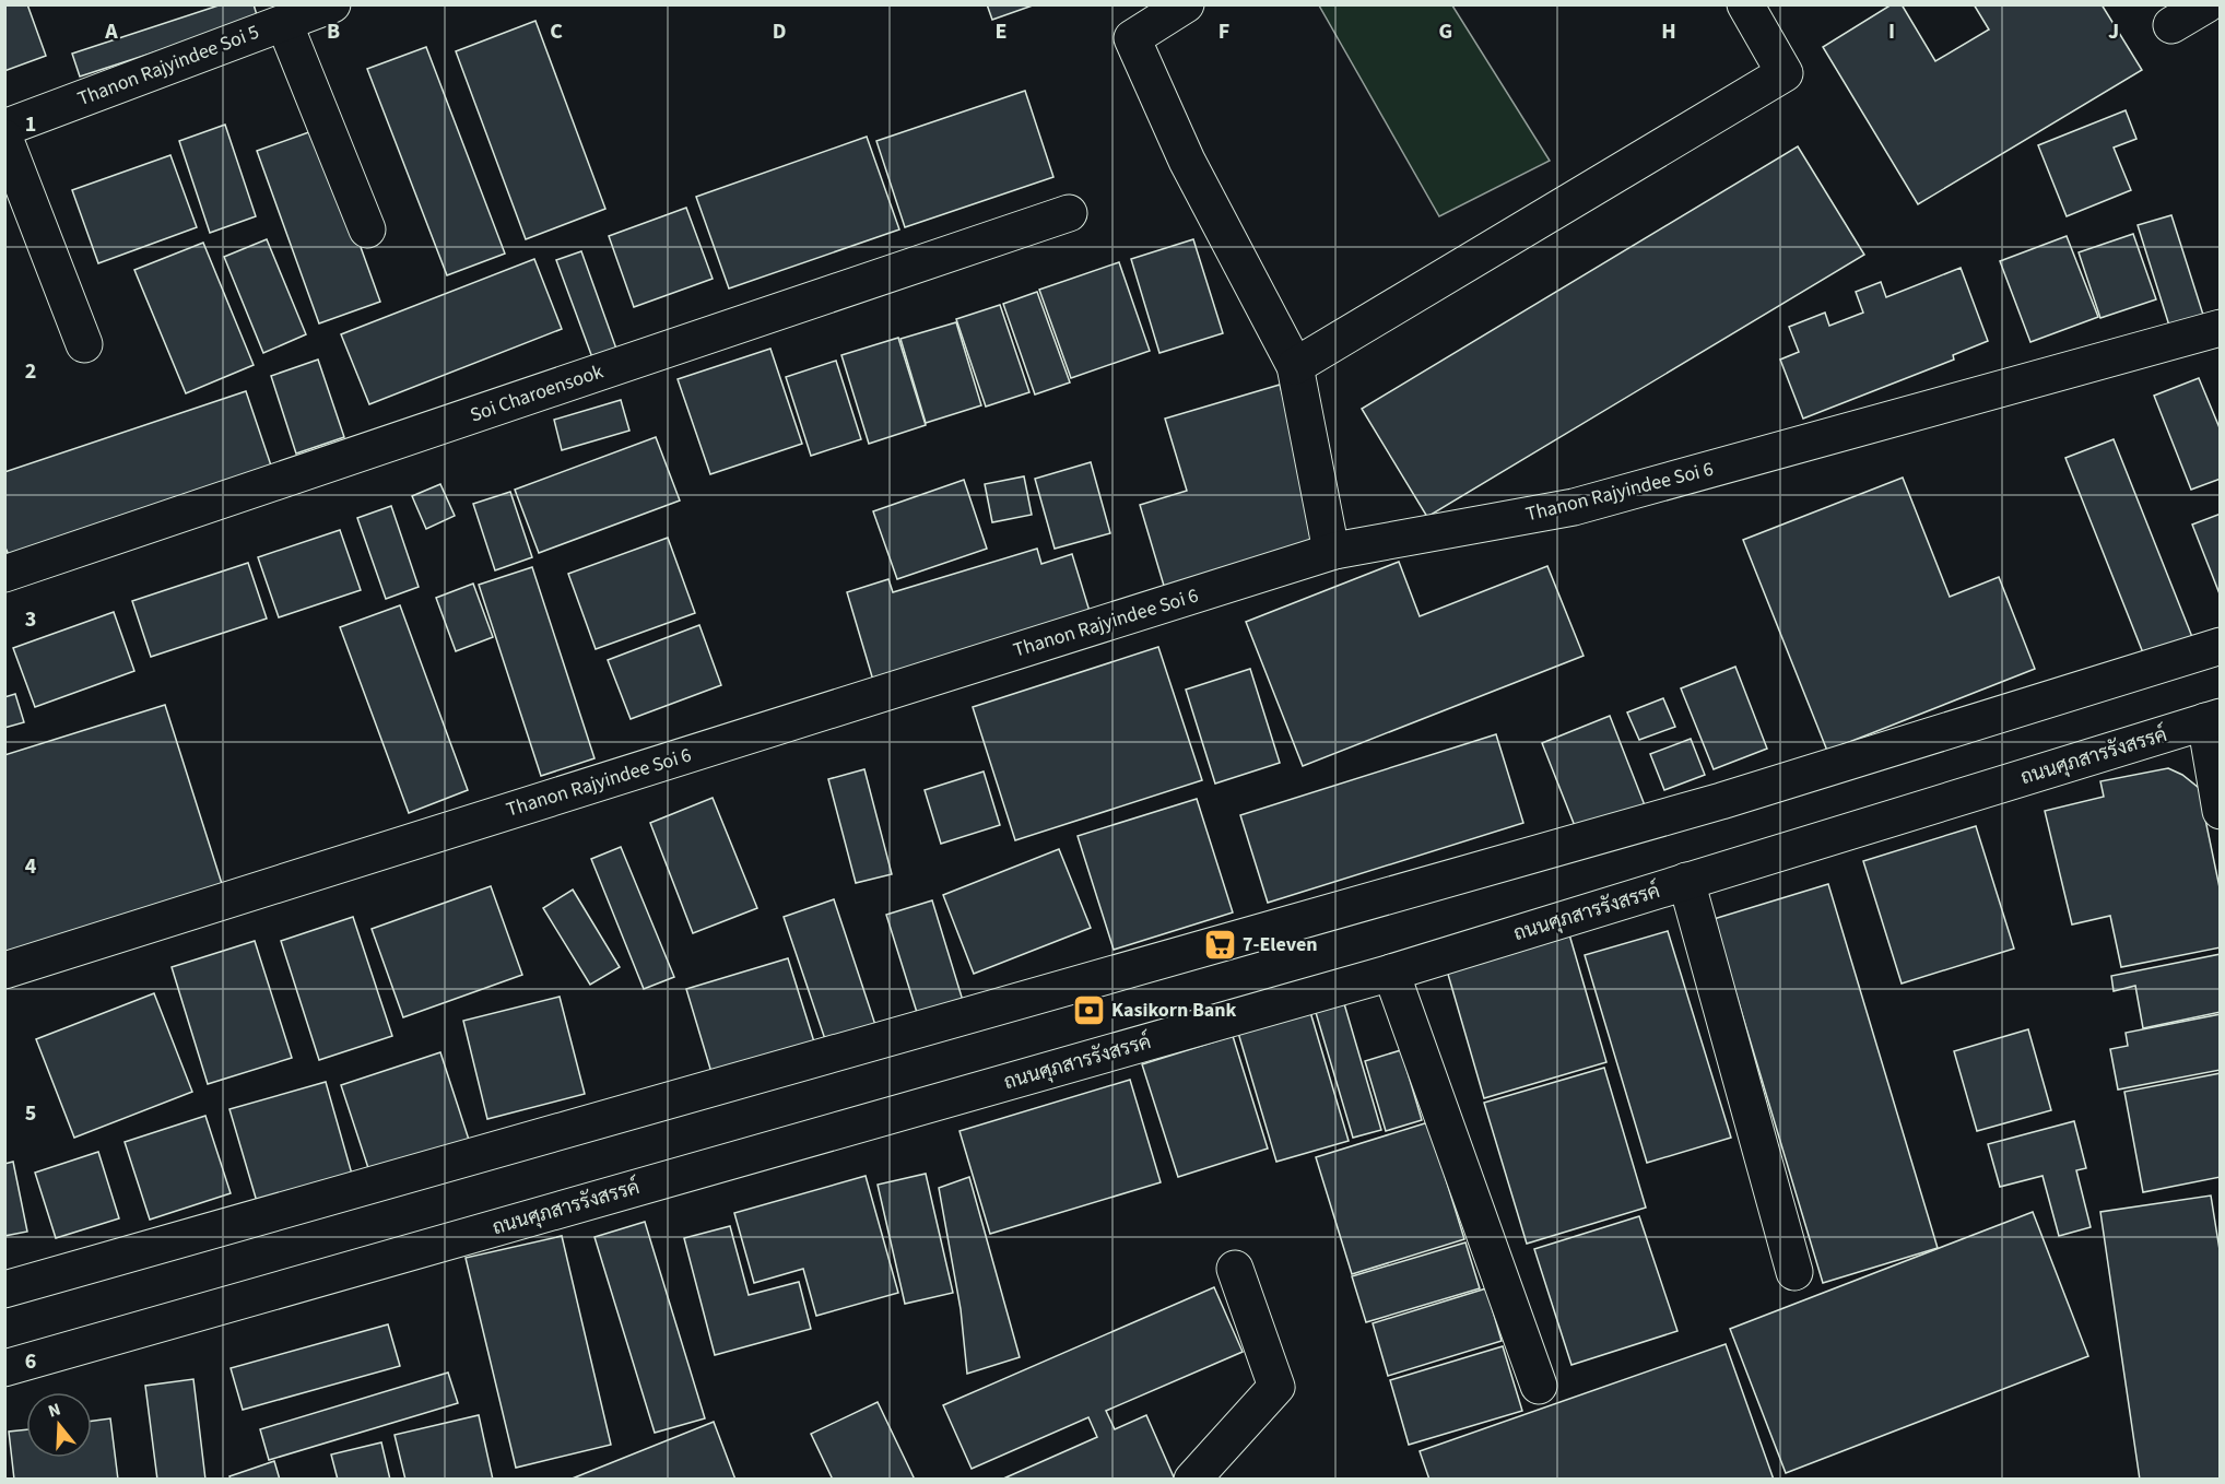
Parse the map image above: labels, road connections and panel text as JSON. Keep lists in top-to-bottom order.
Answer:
{
  "streets": {
    "street": [
      "Thanon Rajyindee Soi 5",
      "Soi Charoensook",
      "Thanon Rajyindee Soi 6",
      "ถนนศุภสารรังสรรค์"
    ]
  },
  "places": {
    "supermarket": ["7-Eleven"],
    "bank": ["Kasikorn Bank"]
  },
  "north": "top",
  "grid": {
    "columns": [
      "A",
      "B",
      "C",
      "D",
      "E",
      "F",
      "G",
      "H",
      "I",
      "J"
    ],
    "rows": [
      "1",
      "2",
      "3",
      "4",
      "5",
      "6"
    ]
  }
}
